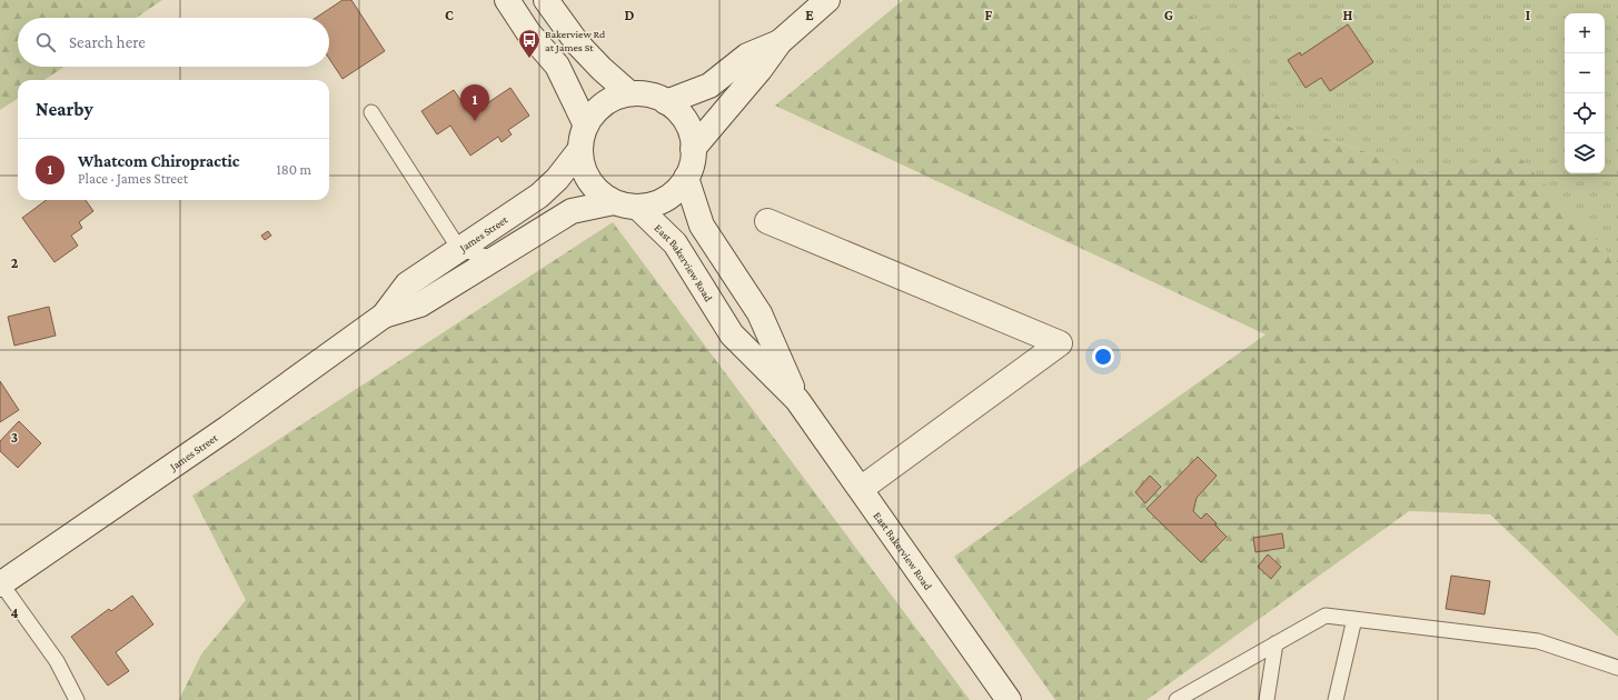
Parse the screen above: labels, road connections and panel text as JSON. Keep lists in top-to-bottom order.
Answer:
{
  "streets": {
    "main road": ["James Street", "East Bakerview Road"]
  },
  "crossings": [
    ["James Street", "East Bakerview Road"]
  ],
  "places": {
    "bus stop": ["Bakerview Rd at James St"]
  },
  "page": {
    "map_buttons": ["+", "−"],
    "search": "Search here",
    "heading": "Nearby",
    "pins": "1",
    "list": [
      {
        "mark": "1",
        "name": "Whatcom Chiropractic",
        "note": "Place · James Street",
        "value": "180 m"
      }
    ]
  },
  "grid": {
    "columns": [
      "C",
      "D",
      "E",
      "F",
      "G",
      "H",
      "I"
    ],
    "rows": ["2", "3", "4"]
  }
}
